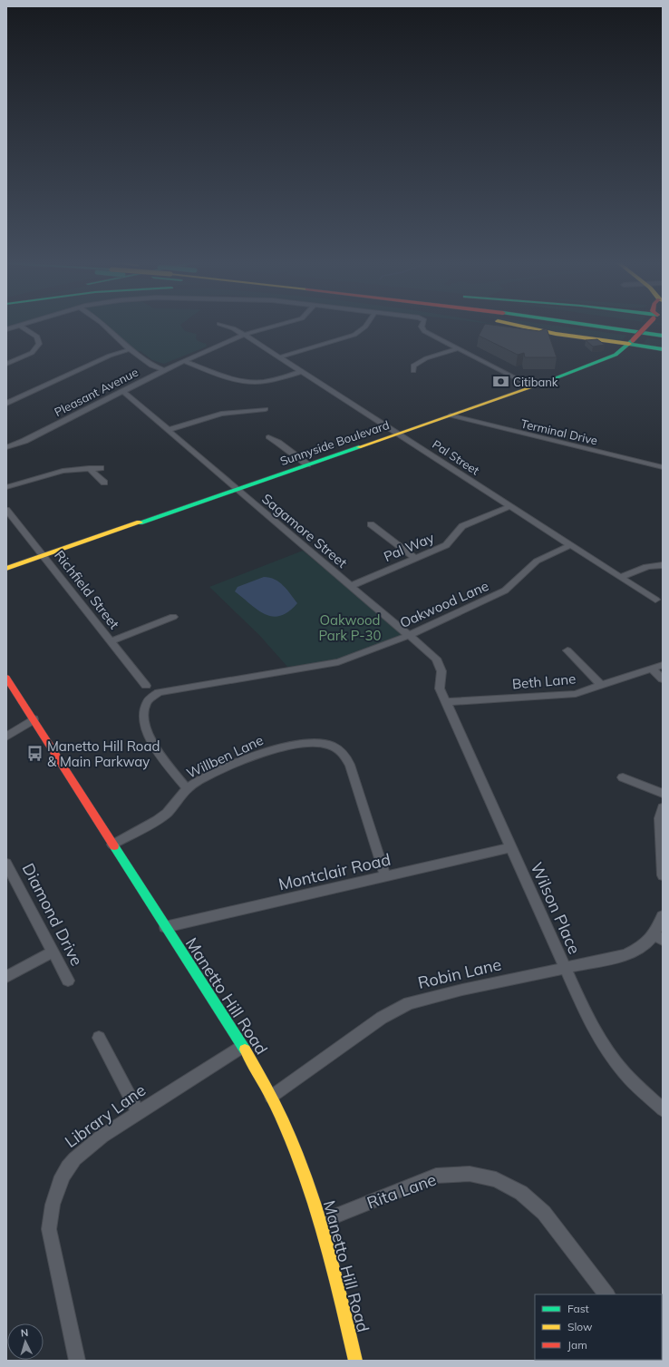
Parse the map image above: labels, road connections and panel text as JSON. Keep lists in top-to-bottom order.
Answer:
{
  "streets": {
    "main road": ["Sunnyside Boulevard", "Manetto Hill Road"],
    "street": [
      "Pleasant Avenue",
      "Terminal Drive",
      "Pal Street",
      "Sagamore Street",
      "Pal Way",
      "Richfield Street",
      "Oakwood Lane",
      "Beth Lane",
      "Willben Lane",
      "Montclair Road",
      "Wilson Place",
      "Diamond Drive",
      "Robin Lane",
      "Library Lane",
      "Rita Lane"
    ]
  },
  "crossings": [
    ["Pleasant Avenue", "Pal Street"],
    ["Pleasant Avenue", "Sagamore Street"],
    ["Terminal Drive", "Sunnyside Boulevard"],
    ["Sunnyside Boulevard", "Pal Street"],
    ["Sunnyside Boulevard", "Sagamore Street"],
    ["Sunnyside Boulevard", "Richfield Street"],
    ["Pal Street", "Pal Way"],
    ["Pal Street", "Oakwood Lane"],
    ["Sagamore Street", "Pal Way"],
    ["Sagamore Street", "Oakwood Lane"],
    ["Sagamore Street", "Beth Lane"],
    ["Sagamore Street", "Wilson Place"],
    ["Oakwood Lane", "Willben Lane"],
    ["Beth Lane", "Wilson Place"],
    ["Willben Lane", "Montclair Road"],
    ["Willben Lane", "Manetto Hill Road"],
    ["Montclair Road", "Wilson Place"],
    ["Montclair Road", "Manetto Hill Road"],
    ["Wilson Place", "Robin Lane"],
    ["Robin Lane", "Manetto Hill Road"],
    ["Manetto Hill Road", "Library Lane"],
    ["Manetto Hill Road", "Rita Lane"]
  ],
  "parks": ["Oakwood Park P-30"],
  "places": {
    "bank": ["Citibank"],
    "bus stop": ["Manetto Hill Road & Main Parkway"]
  },
  "legend": ["Fast", "Slow", "Jam"],
  "north": "top"
}
